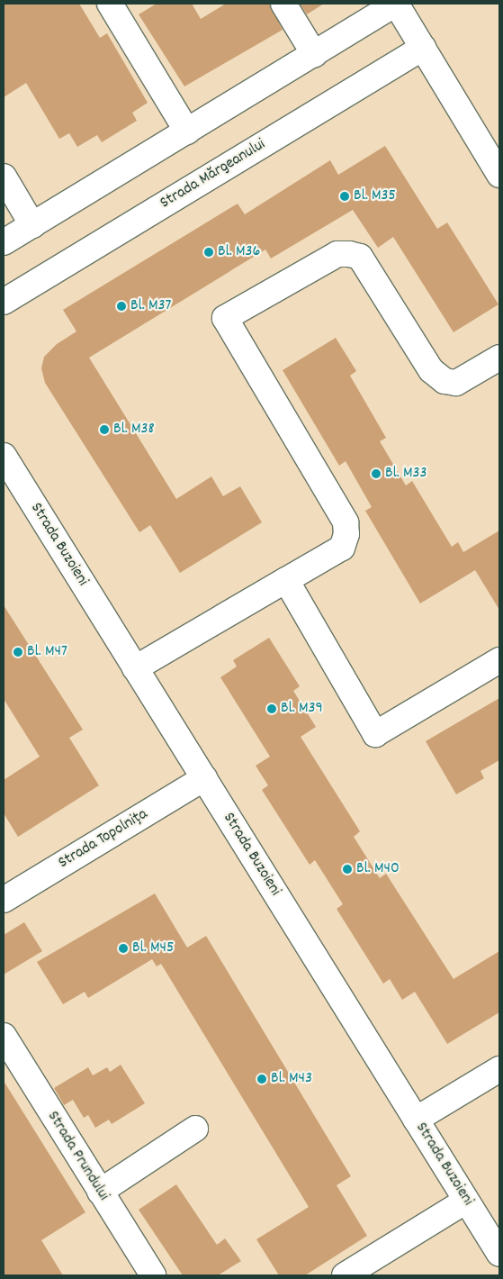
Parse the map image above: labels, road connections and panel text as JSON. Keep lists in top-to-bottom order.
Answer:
{
  "streets": {
    "street": [
      "Strada Mărgeanului",
      "Strada Buzoieni",
      "Strada Topolnița",
      "Strada Prundului"
    ]
  },
  "crossings": [
    ["Strada Buzoieni", "Strada Topolnița"]
  ],
  "places": [
    "Bl. M35",
    "Bl. M36",
    "Bl. M37",
    "Bl. M38",
    "Bl. M33",
    "Bl. M47",
    "Bl. M39",
    "Bl. M40",
    "Bl. M45",
    "Bl. M43"
  ]
}
